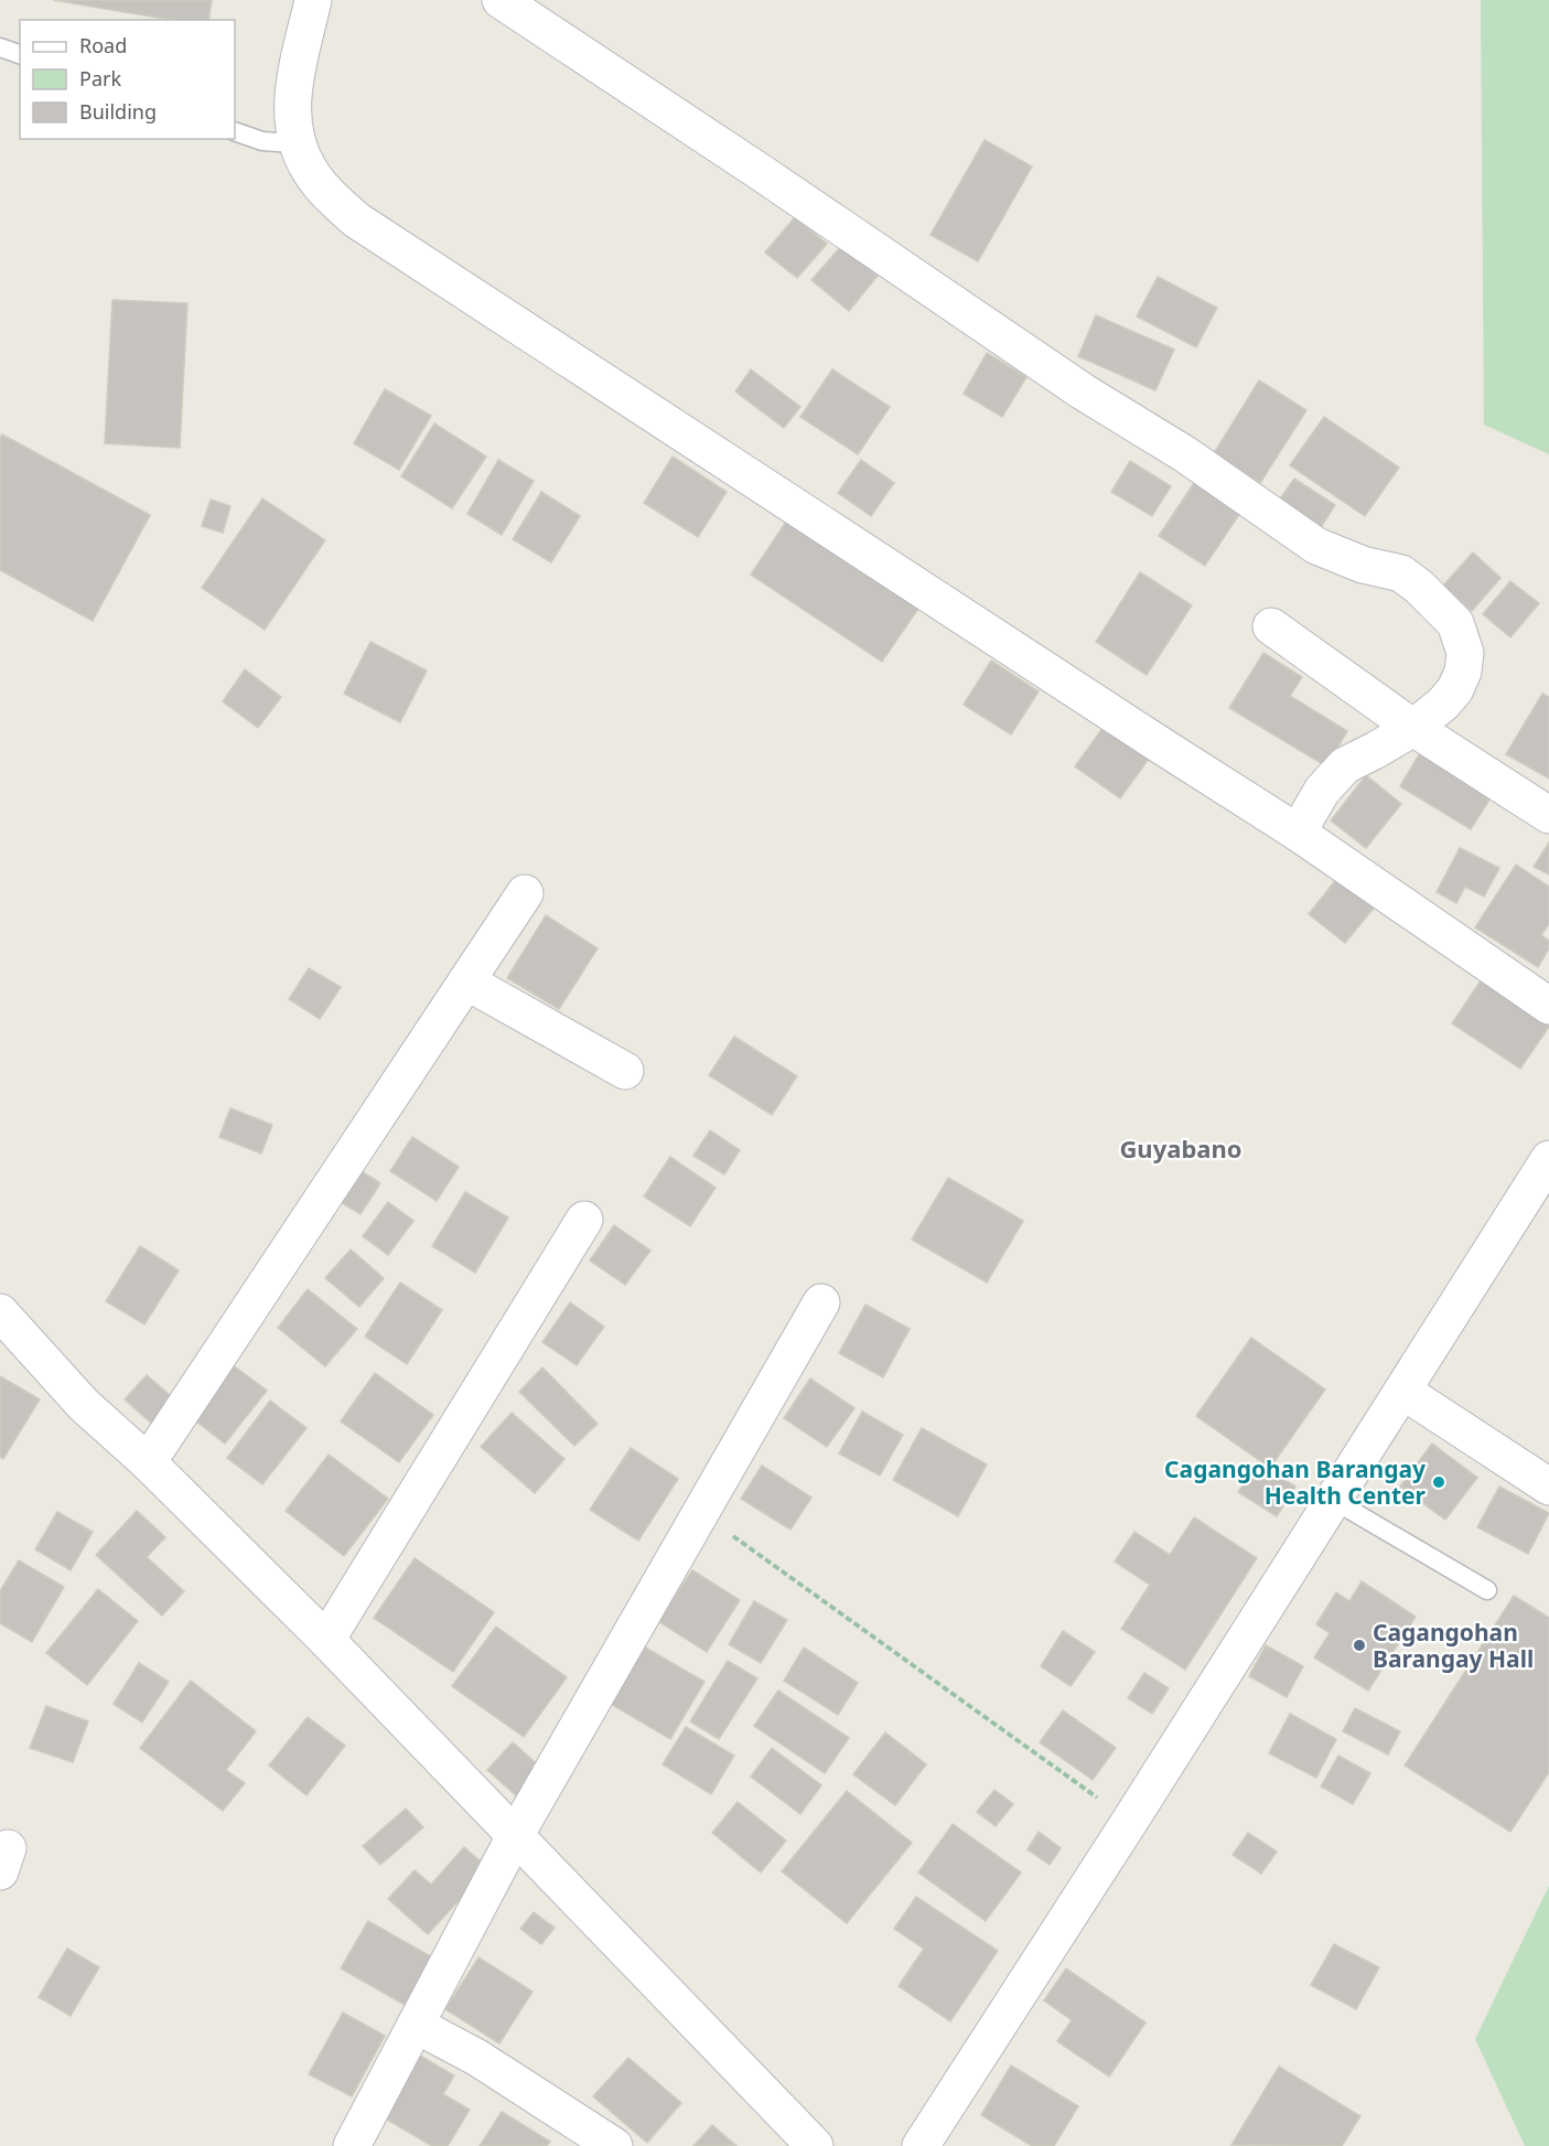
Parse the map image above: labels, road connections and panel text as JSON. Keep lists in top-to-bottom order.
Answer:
{
  "districts": ["Guyabano"],
  "places": ["Cagangohan Barangay Health Center", "Cagangohan Barangay Hall"],
  "legend": ["Road", "Park", "Building"]
}
